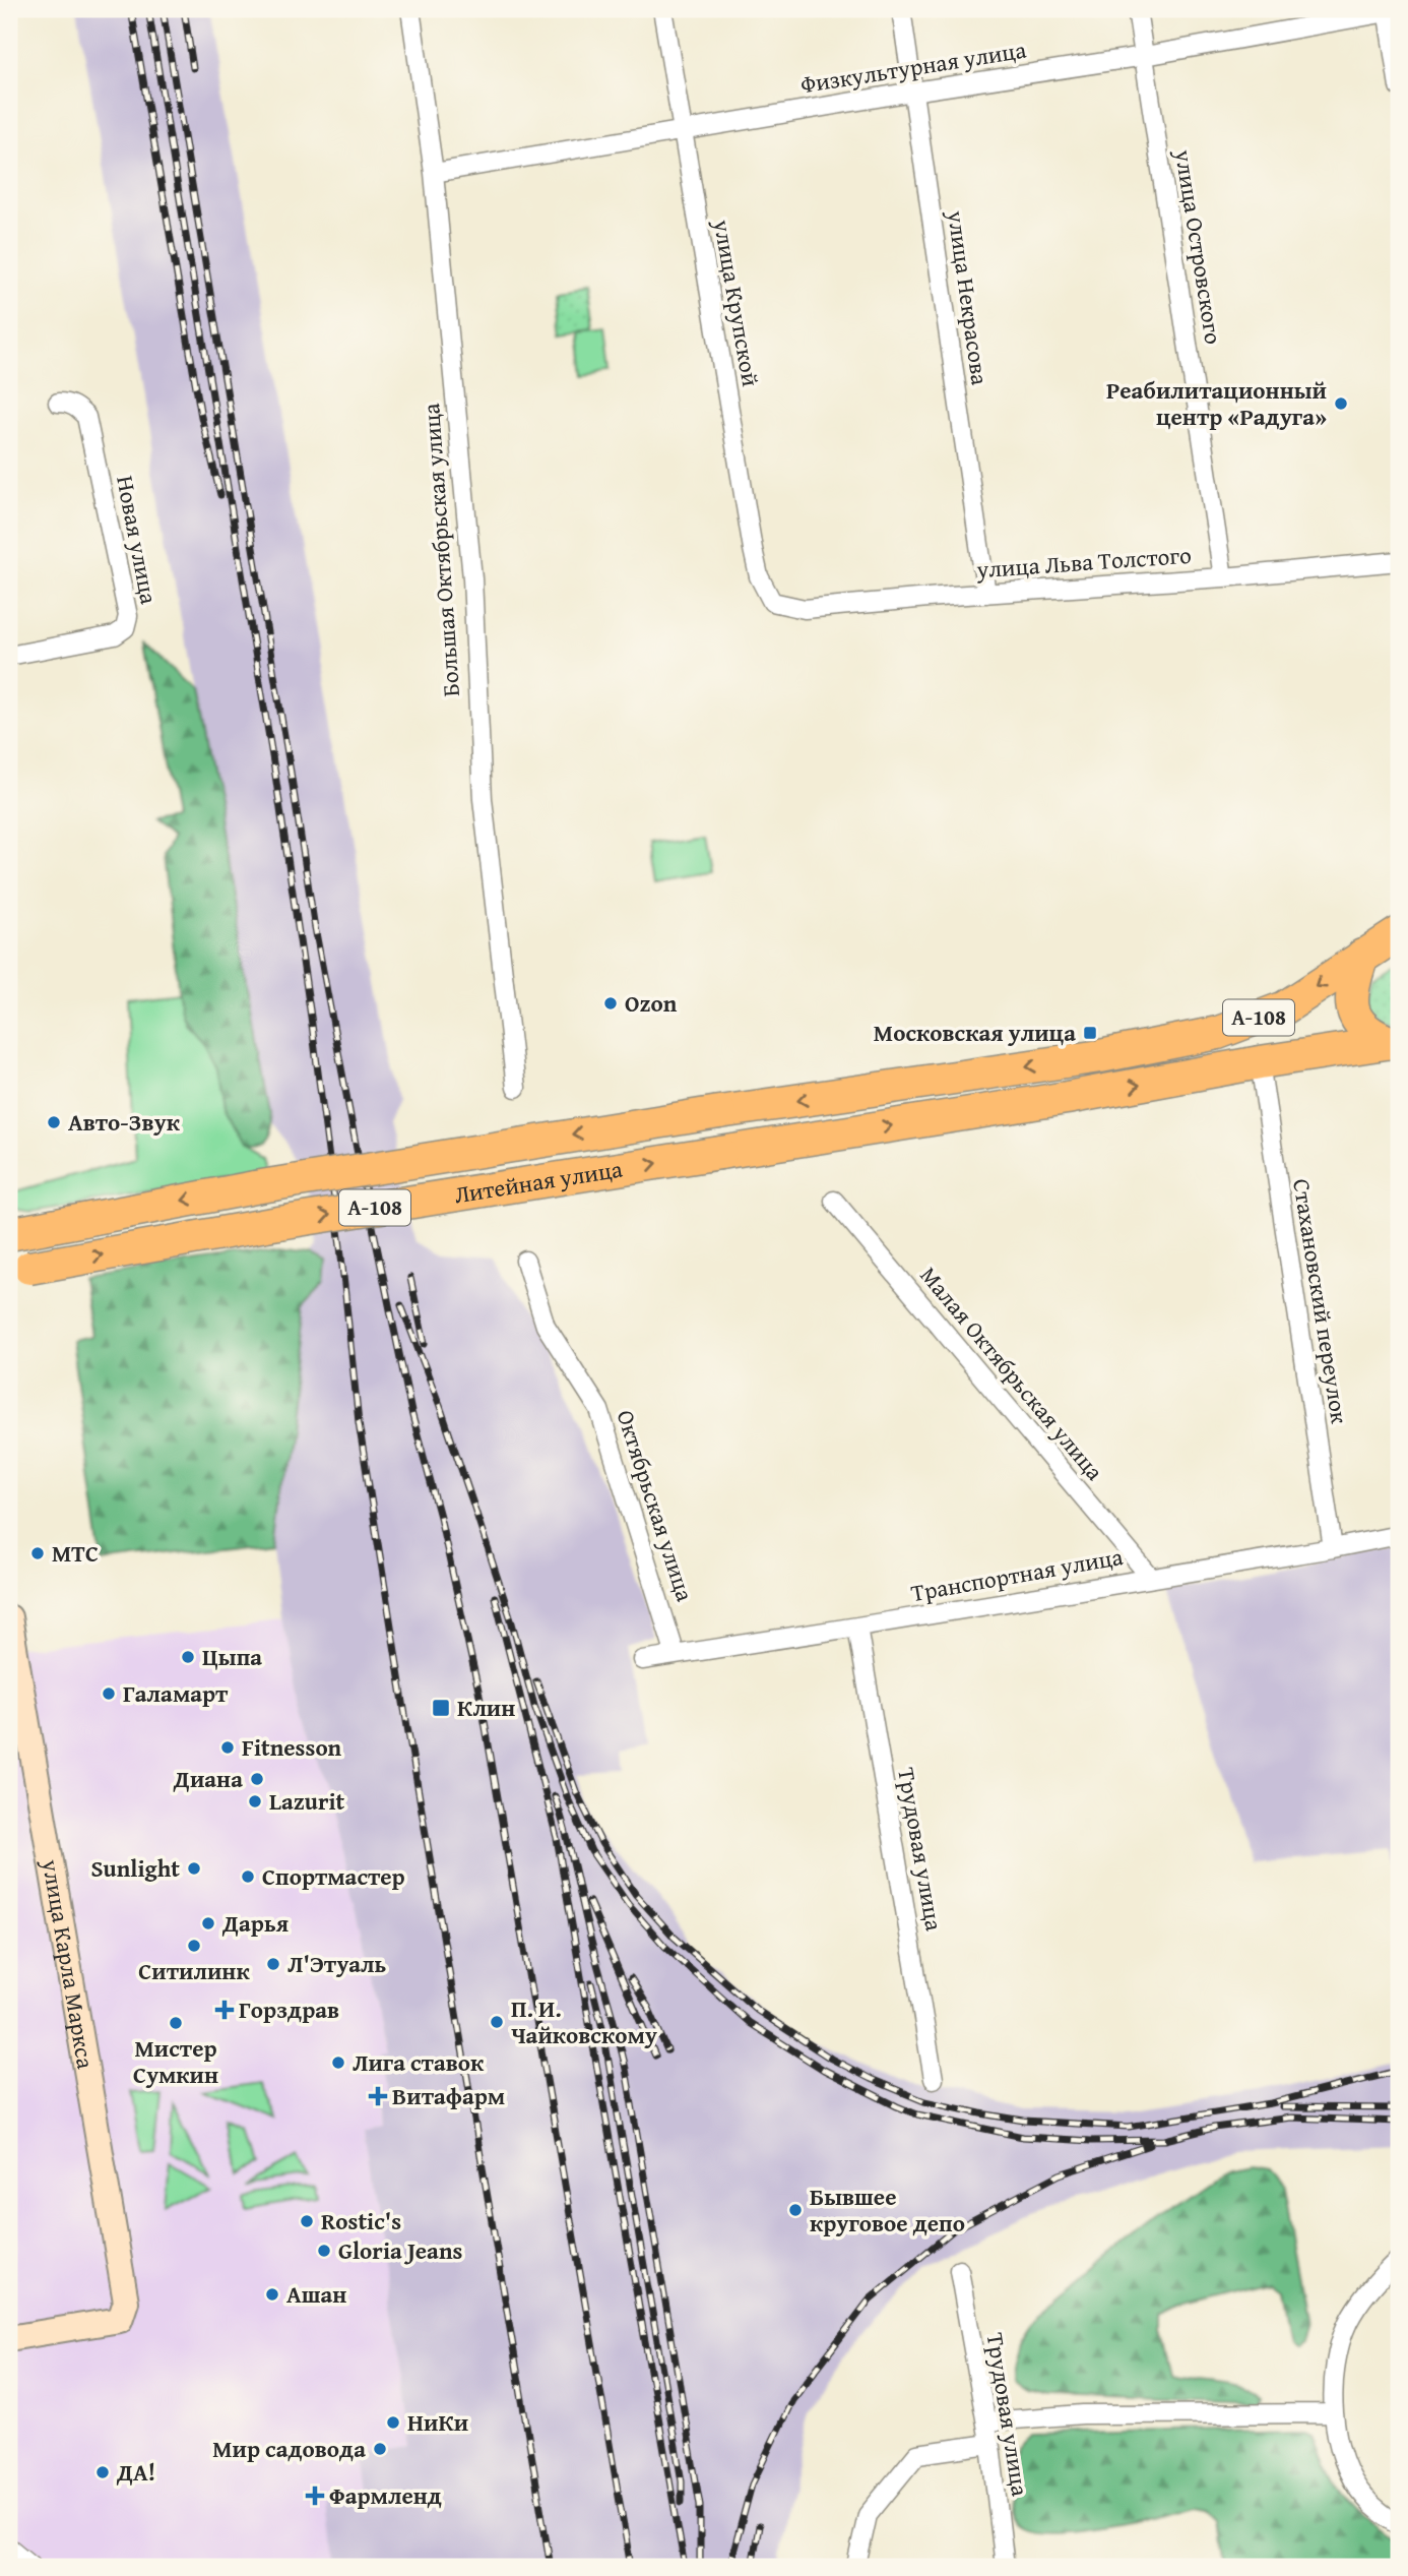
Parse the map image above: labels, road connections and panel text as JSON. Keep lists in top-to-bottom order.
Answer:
{
  "streets": {
    "highway": ["А-108", "Литейная улица"],
    "street": [
      "Физкультурная улица",
      "улица Островского",
      "улица Некрасова",
      "улица Крупской",
      "Новая улица",
      "Большая Октябрьская улица",
      "улица Льва Толстого",
      "Стахановский переулок",
      "Малая Октябрьская улица",
      "Октябрьская улица",
      "Транспортная улица",
      "Трудовая улица",
      "улица Карла Маркса"
    ]
  },
  "crossings": [
    ["Физкультурная улица", "улица Островского"],
    ["Физкультурная улица", "улица Некрасова"],
    ["Физкультурная улица", "улица Крупской"],
    ["Физкультурная улица", "Большая Октябрьская улица"],
    ["улица Островского", "улица Льва Толстого"],
    ["улица Некрасова", "улица Льва Толстого"],
    ["улица Крупской", "улица Льва Толстого"],
    ["А-108", "Литейная улица"],
    ["А-108", "Стахановский переулок"],
    ["Литейная улица", "Стахановский переулок"],
    ["Стахановский переулок", "Транспортная улица"],
    ["Малая Октябрьская улица", "Транспортная улица"],
    ["Октябрьская улица", "Транспортная улица"],
    ["Транспортная улица", "Трудовая улица"]
  ],
  "places": {
    "other": [
      "Реабилитационный центр «Радуга»",
      "Ozon",
      "Авто-Звук",
      "МТС",
      "Цыпа",
      "Галамарт",
      "Fitnesson",
      "Диана",
      "Lazurit",
      "Sunlight",
      "Спортмастер",
      "Дарья",
      "Ситилинк",
      "Л'Этуаль",
      "П. И. Чайковскому",
      "Мистер Сумкин",
      "Лига ставок",
      "Бывшее круговое депо",
      "Rostic's",
      "Gloria Jeans",
      "Ашан",
      "НиКи",
      "Мир садовода",
      "ДА!"
    ],
    "transit": ["Московская улица", "Клин"],
    "health": ["Горздрав", "Витафарм", "Фармленд"]
  }
}
